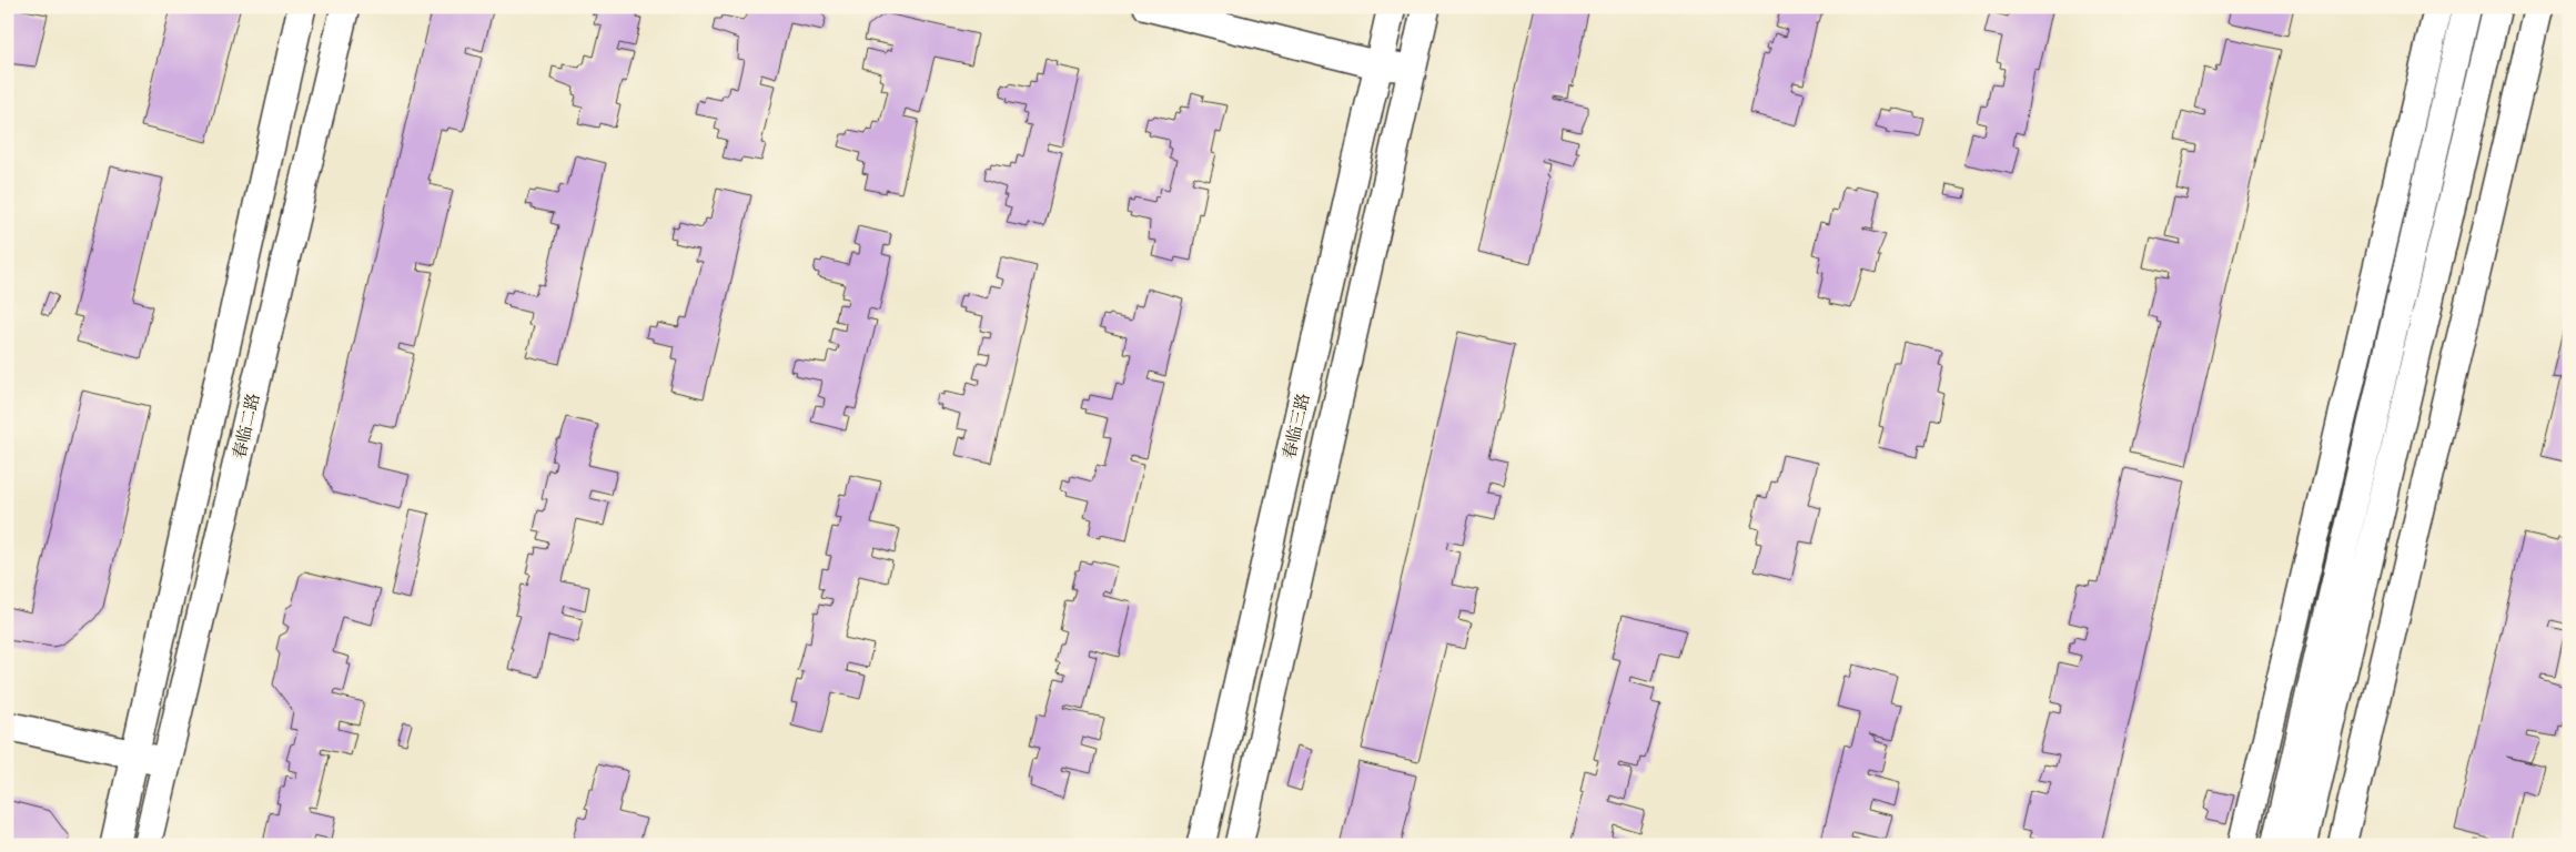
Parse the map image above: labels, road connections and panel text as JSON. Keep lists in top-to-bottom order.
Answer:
{
  "streets": {
    "street": ["春临二路", "春临三路"]
  }
}
